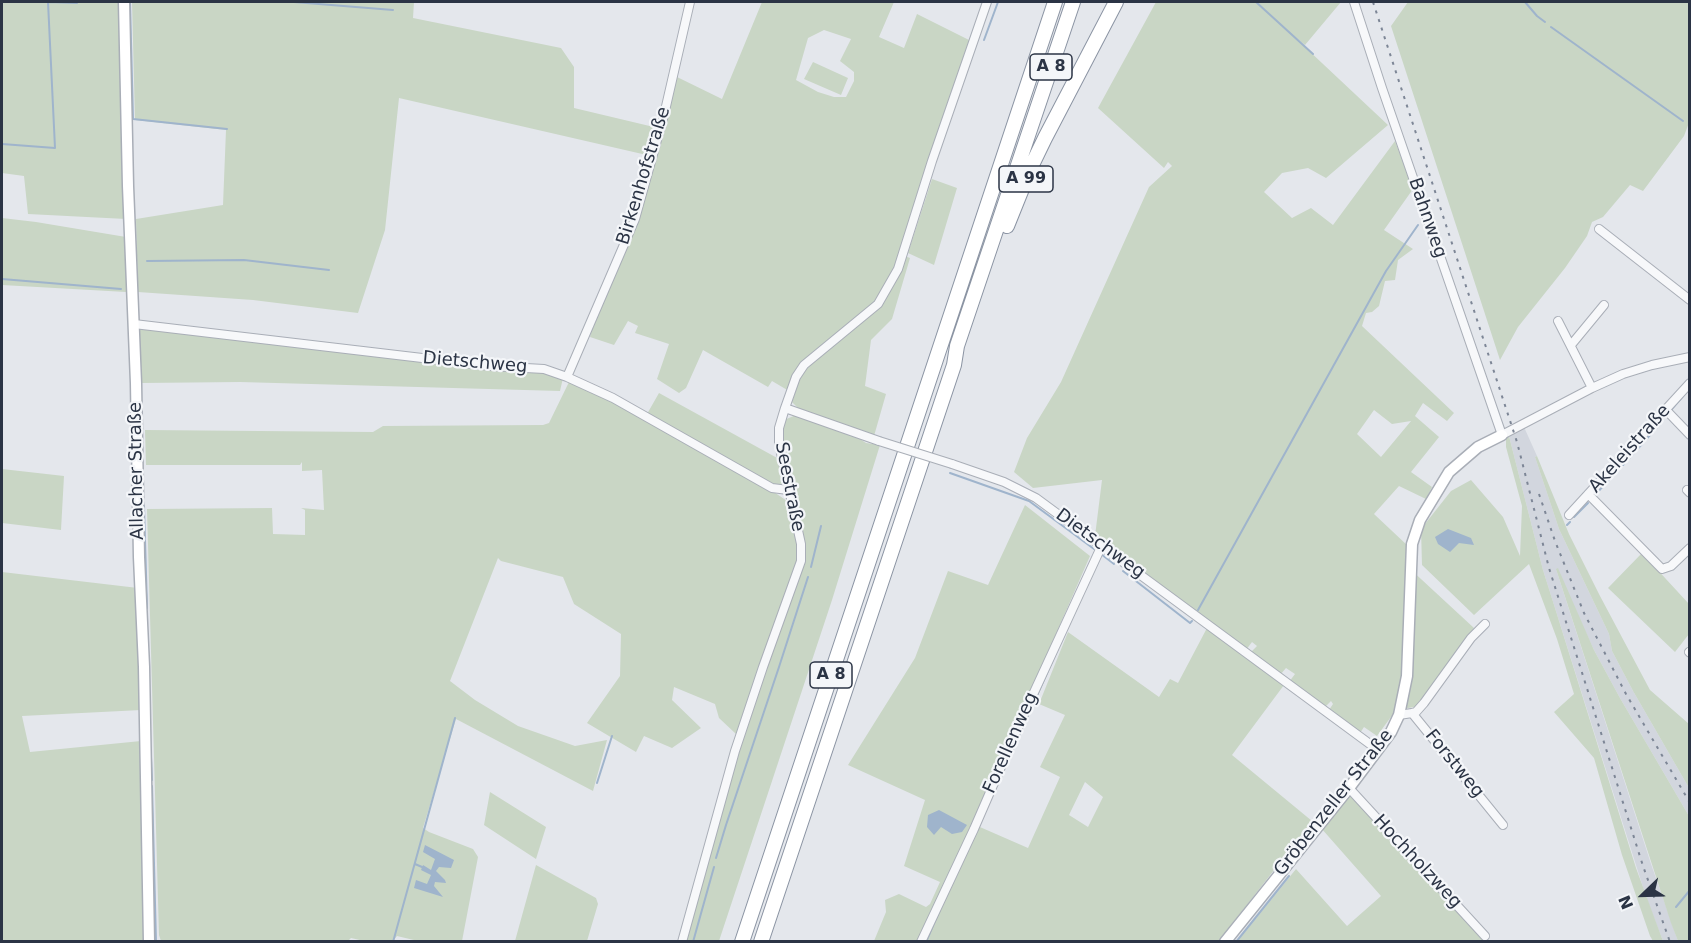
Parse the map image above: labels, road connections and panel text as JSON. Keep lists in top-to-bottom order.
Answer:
{
  "streets": {
    "highway": ["A 8", "A 99"],
    "street": [
      "Birkenhofstraße",
      "Bahnweg",
      "Dietschweg",
      "Akeleistraße",
      "Allacher Straße",
      "Seestraße",
      "Forellenweg",
      "Forstweg",
      "Gröbenzeller Straße",
      "Hochholzweg"
    ]
  },
  "crossings": [
    ["A 8", "A 99"],
    ["Birkenhofstraße", "Dietschweg"],
    ["Bahnweg", "Gröbenzeller Straße"],
    ["Dietschweg", "Allacher Straße"],
    ["Dietschweg", "Seestraße"],
    ["Dietschweg", "Forellenweg"],
    ["Dietschweg", "Gröbenzeller Straße"],
    ["Forstweg", "Gröbenzeller Straße"],
    ["Gröbenzeller Straße", "Hochholzweg"]
  ],
  "north": "bottom left"
}
